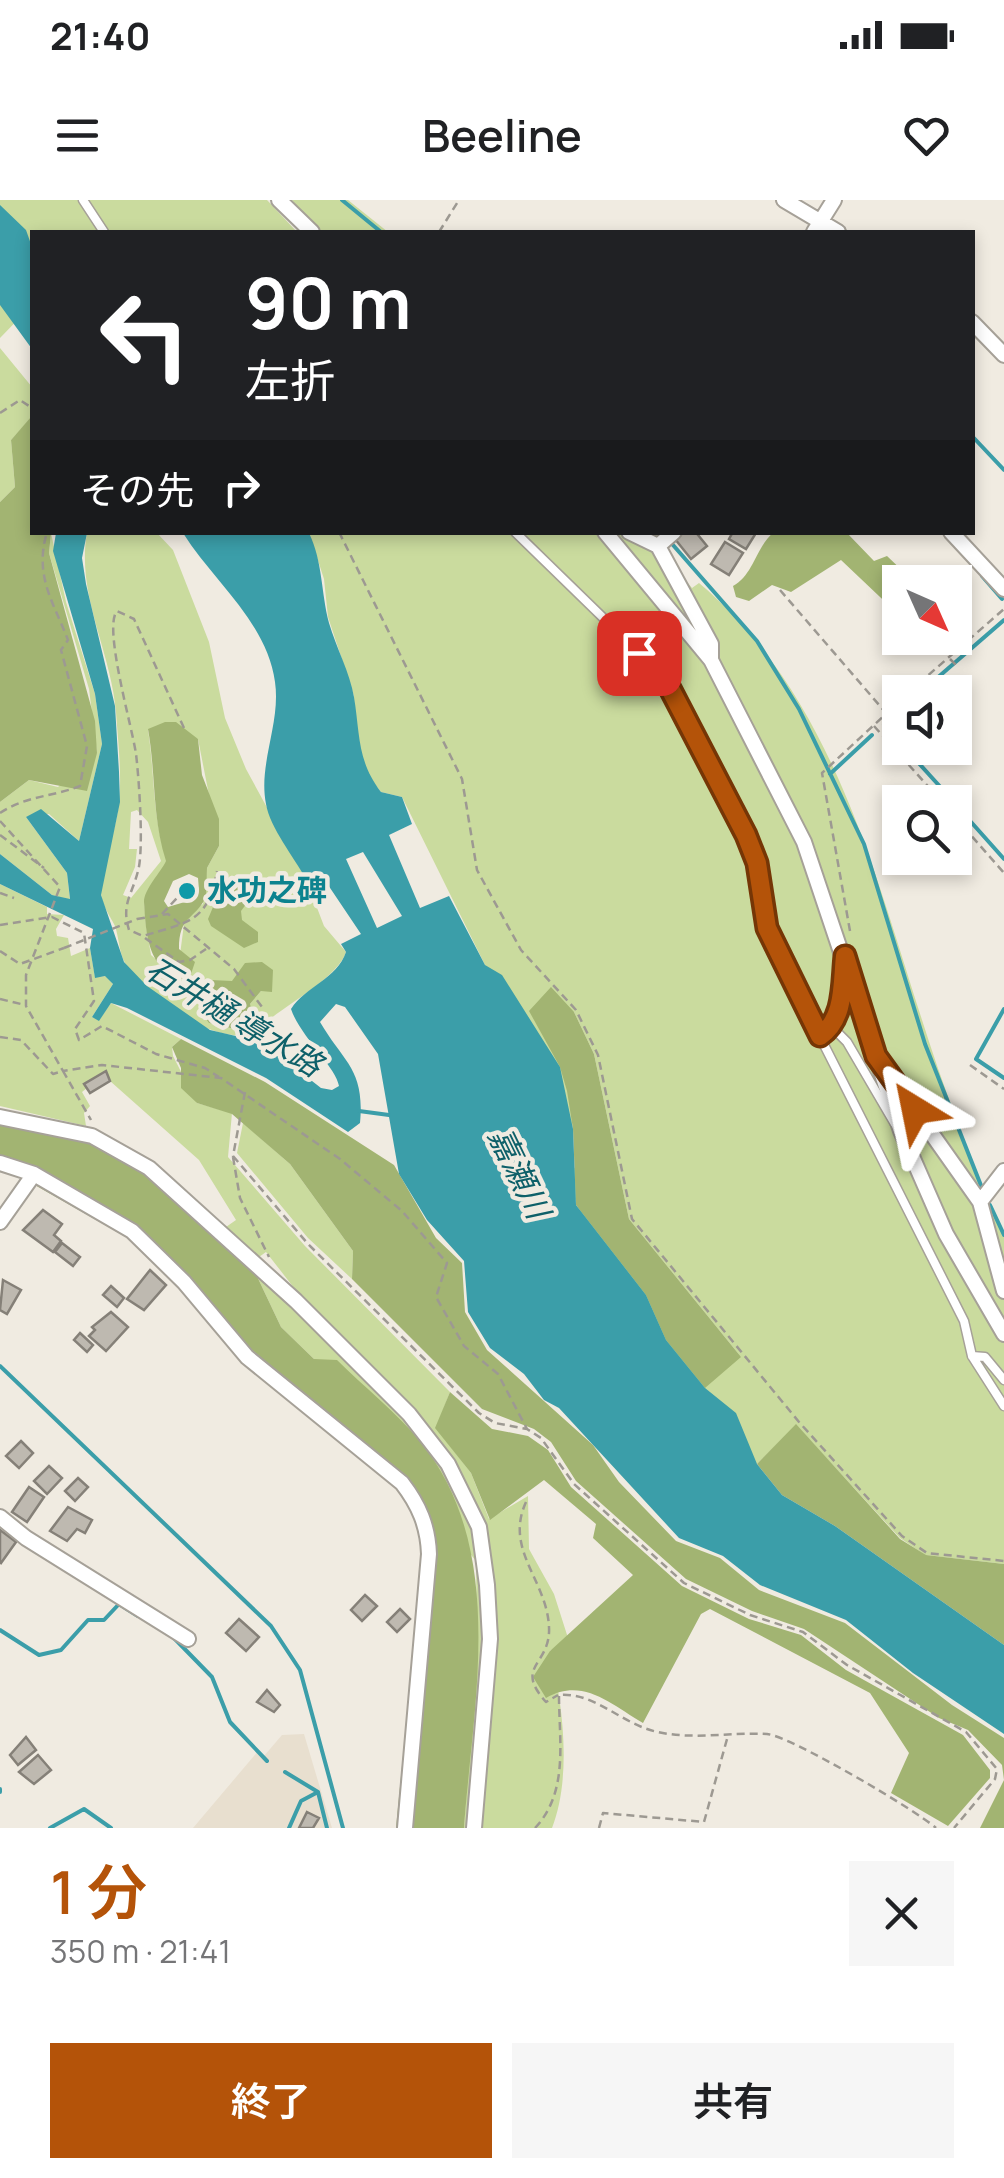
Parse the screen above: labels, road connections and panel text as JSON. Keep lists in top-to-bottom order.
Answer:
{
  "water": ["石井樋 導水路", "嘉瀬川"],
  "places": ["水功之碑"],
  "north": "bottom right",
  "page": {
    "status": "21:40",
    "header": "Beeline",
    "turn": ["90 m", "左折"],
    "then": "その先",
    "heading": ["1 分", "350 m · 21:41"],
    "buttons": ["終了", "共有"]
  }
}
